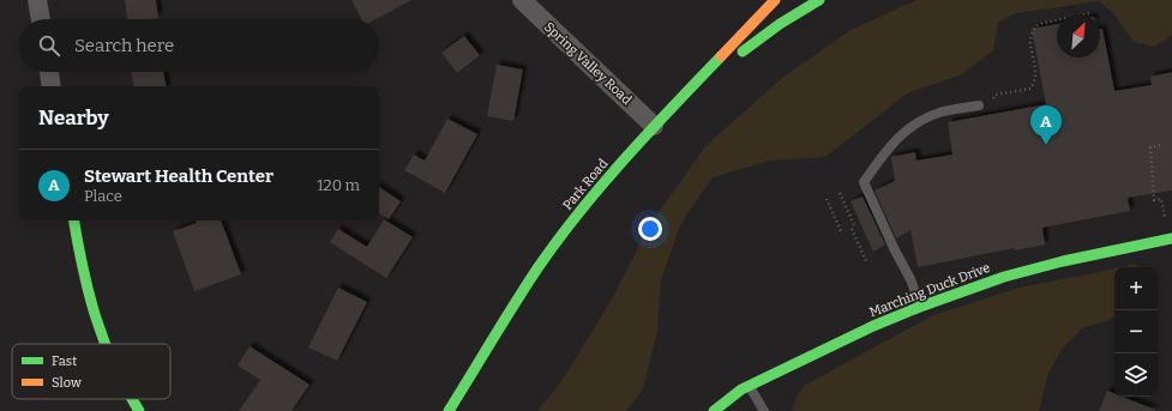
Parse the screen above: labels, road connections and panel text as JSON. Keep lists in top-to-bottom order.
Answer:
{
  "streets": {
    "street": ["Spring Valley Road", "Park Road", "Marching Duck Drive"]
  },
  "crossings": [
    ["Spring Valley Road", "Park Road"]
  ],
  "legend": ["Fast", "Slow"],
  "north": "top right",
  "page": {
    "search": "Search here",
    "heading": "Nearby",
    "pins": "A",
    "list": [
      {
        "mark": "A",
        "name": "Stewart Health Center",
        "note": "Place",
        "value": "120 m"
      }
    ],
    "map_buttons": ["+", "−"]
  }
}
